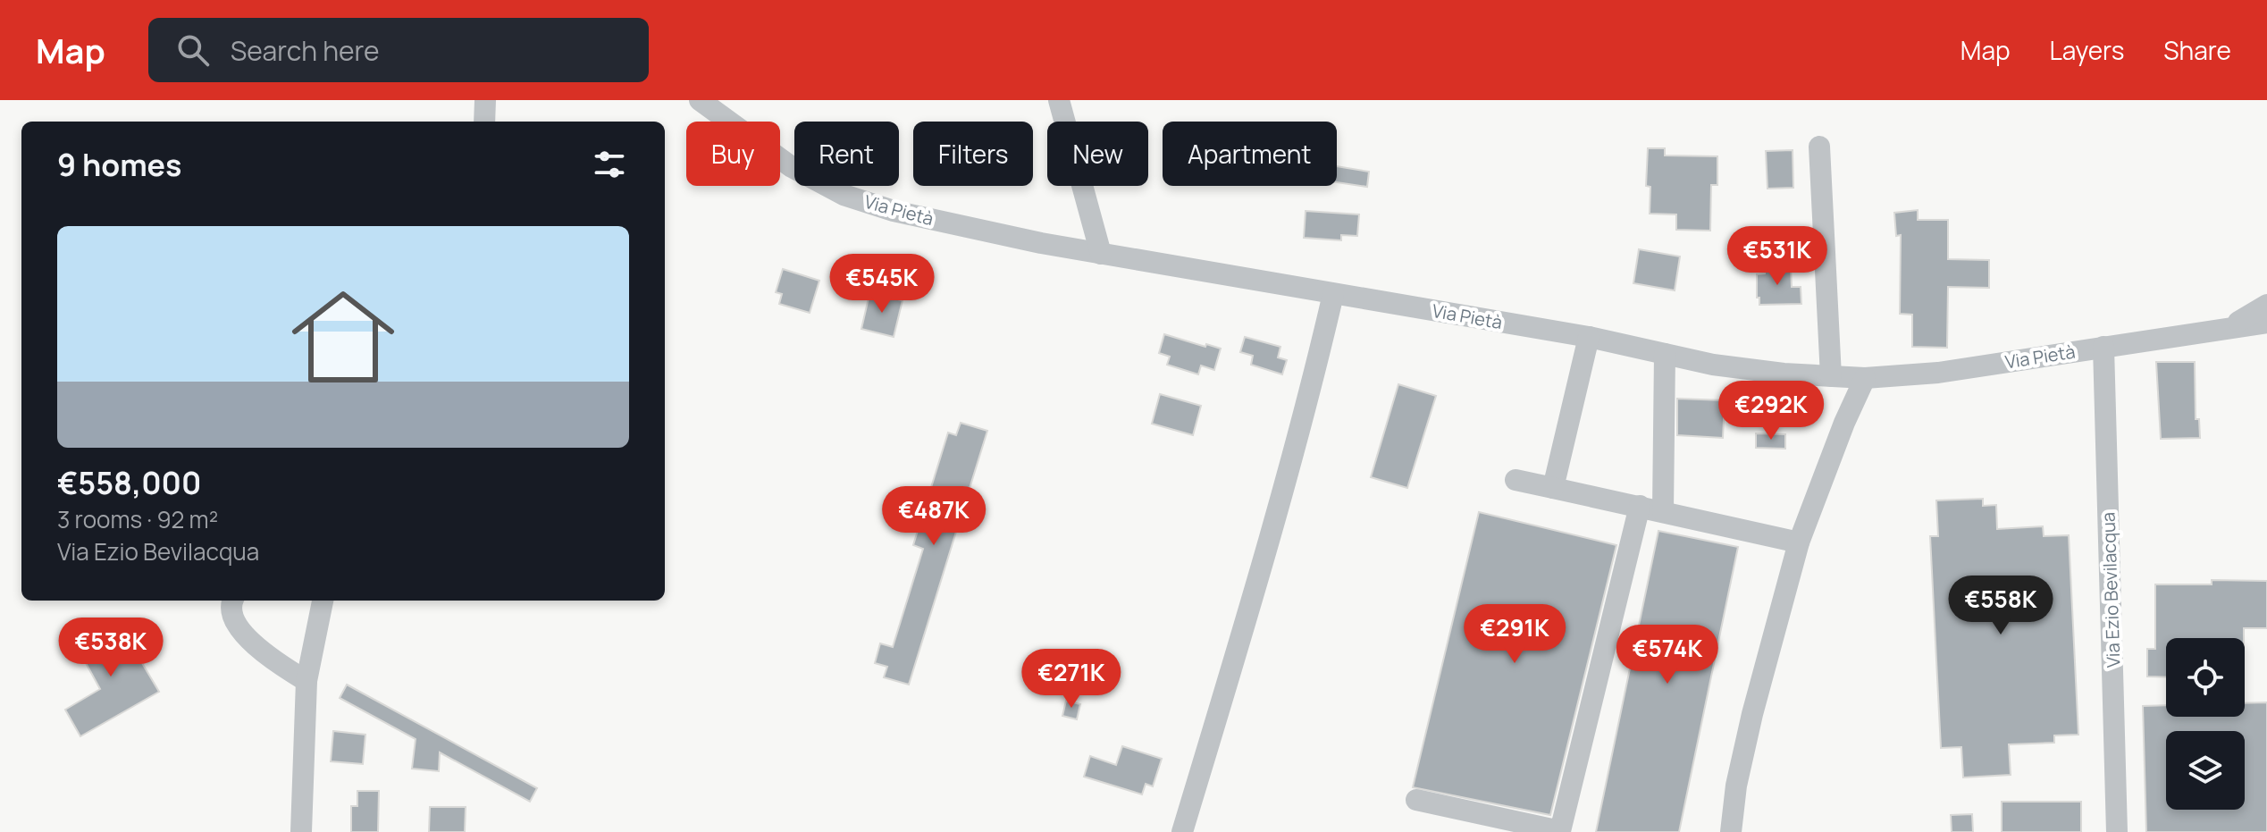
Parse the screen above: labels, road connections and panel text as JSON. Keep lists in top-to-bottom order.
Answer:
{
  "streets": {
    "street": ["Via Pietà", "Via Ezio Bevilacqua"]
  },
  "crossings": [
    ["Via Pietà", "Via Ezio Bevilacqua"]
  ],
  "page": {
    "header": "Map",
    "search": "Search here",
    "nav": ["Map", "Layers", "Share"],
    "chip": [
      "Buy",
      "Rent",
      "Filters",
      "New",
      "Apartment"
    ],
    "heading": "9 homes",
    "list": [
      {
        "name": "€558,000",
        "note": "3 rooms · 92 m² · Via Ezio Bevilacqua"
      }
    ],
    "price": [
      "€531K",
      "€545K",
      "€292K",
      "€487K",
      "€558K",
      "€291K",
      "€538K",
      "€574K",
      "€271K"
    ]
  }
}
